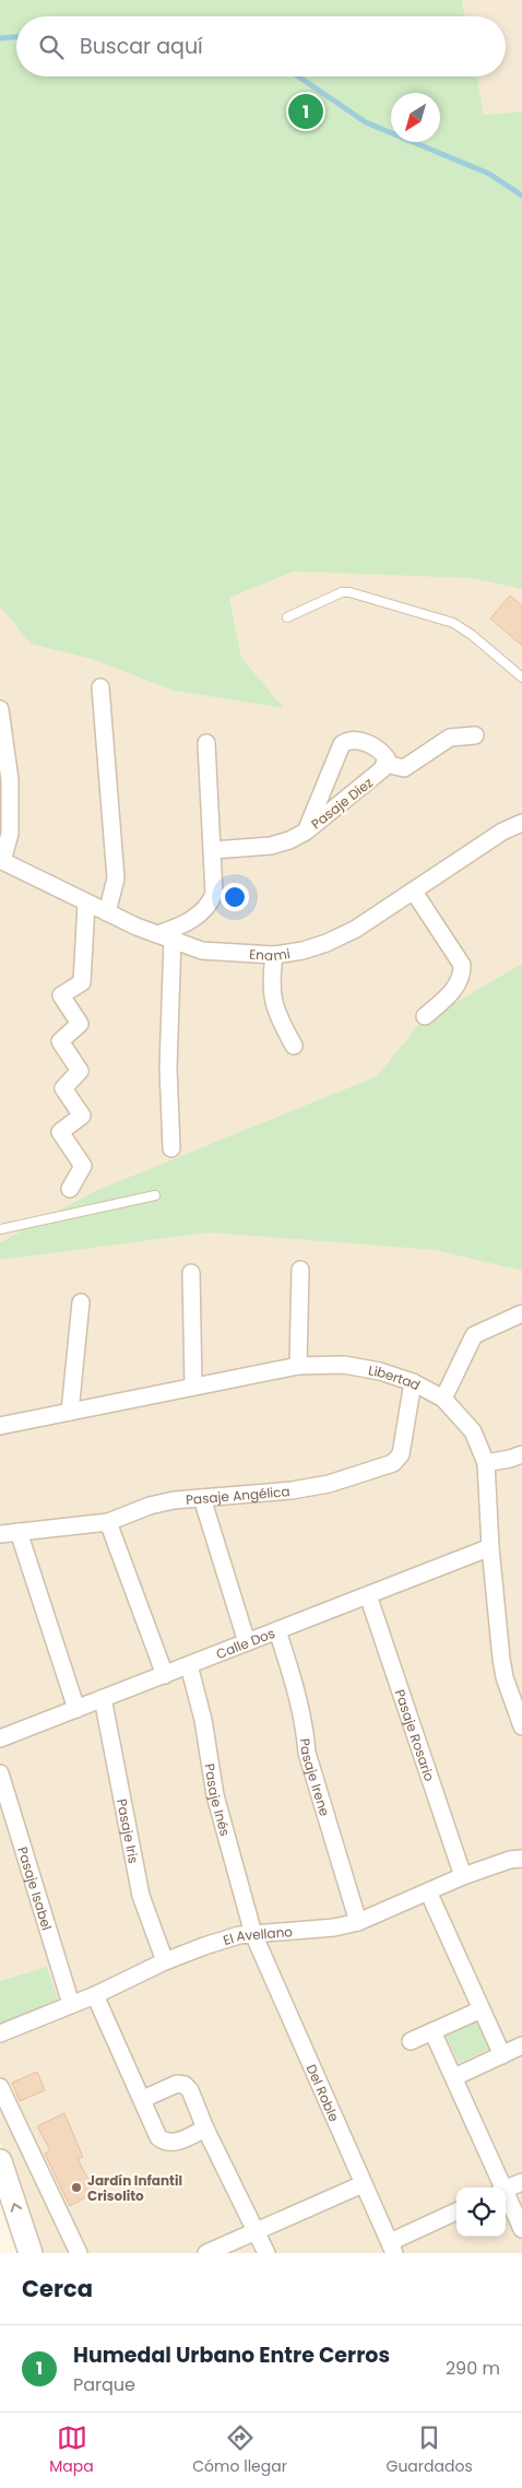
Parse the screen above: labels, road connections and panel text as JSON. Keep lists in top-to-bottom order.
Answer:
{
  "streets": {
    "street": [
      "Pasaje Diez",
      "Enami",
      "Libertad",
      "Pasaje Angélica",
      "Calle Dos",
      "Pasaje Rosario",
      "Pasaje Irene",
      "Pasaje Inés",
      "Pasaje Iris",
      "Pasaje Isabel",
      "El Avellano",
      "Del Roble"
    ]
  },
  "crossings": [
    ["Libertad", "Pasaje Angélica"],
    ["Libertad", "Calle Dos"],
    ["Calle Dos", "Pasaje Rosario"],
    ["Calle Dos", "Pasaje Irene"],
    ["Calle Dos", "Pasaje Inés"],
    ["Calle Dos", "Pasaje Iris"],
    ["Pasaje Rosario", "El Avellano"],
    ["Pasaje Irene", "El Avellano"],
    ["Pasaje Inés", "El Avellano"],
    ["Pasaje Inés", "Del Roble"],
    ["Pasaje Iris", "El Avellano"],
    ["Pasaje Isabel", "El Avellano"],
    ["El Avellano", "Del Roble"]
  ],
  "places": ["Jardín Infantil Crisolito"],
  "north": "bottom left",
  "page": {
    "search": "Buscar aquí",
    "pins": "1",
    "heading": "Cerca",
    "list": [
      {
        "mark": "1",
        "name": "Humedal Urbano Entre Cerros",
        "note": "Parque",
        "value": "290 m"
      }
    ],
    "nav": ["Mapa", "Cómo llegar", "Guardados"]
  }
}
